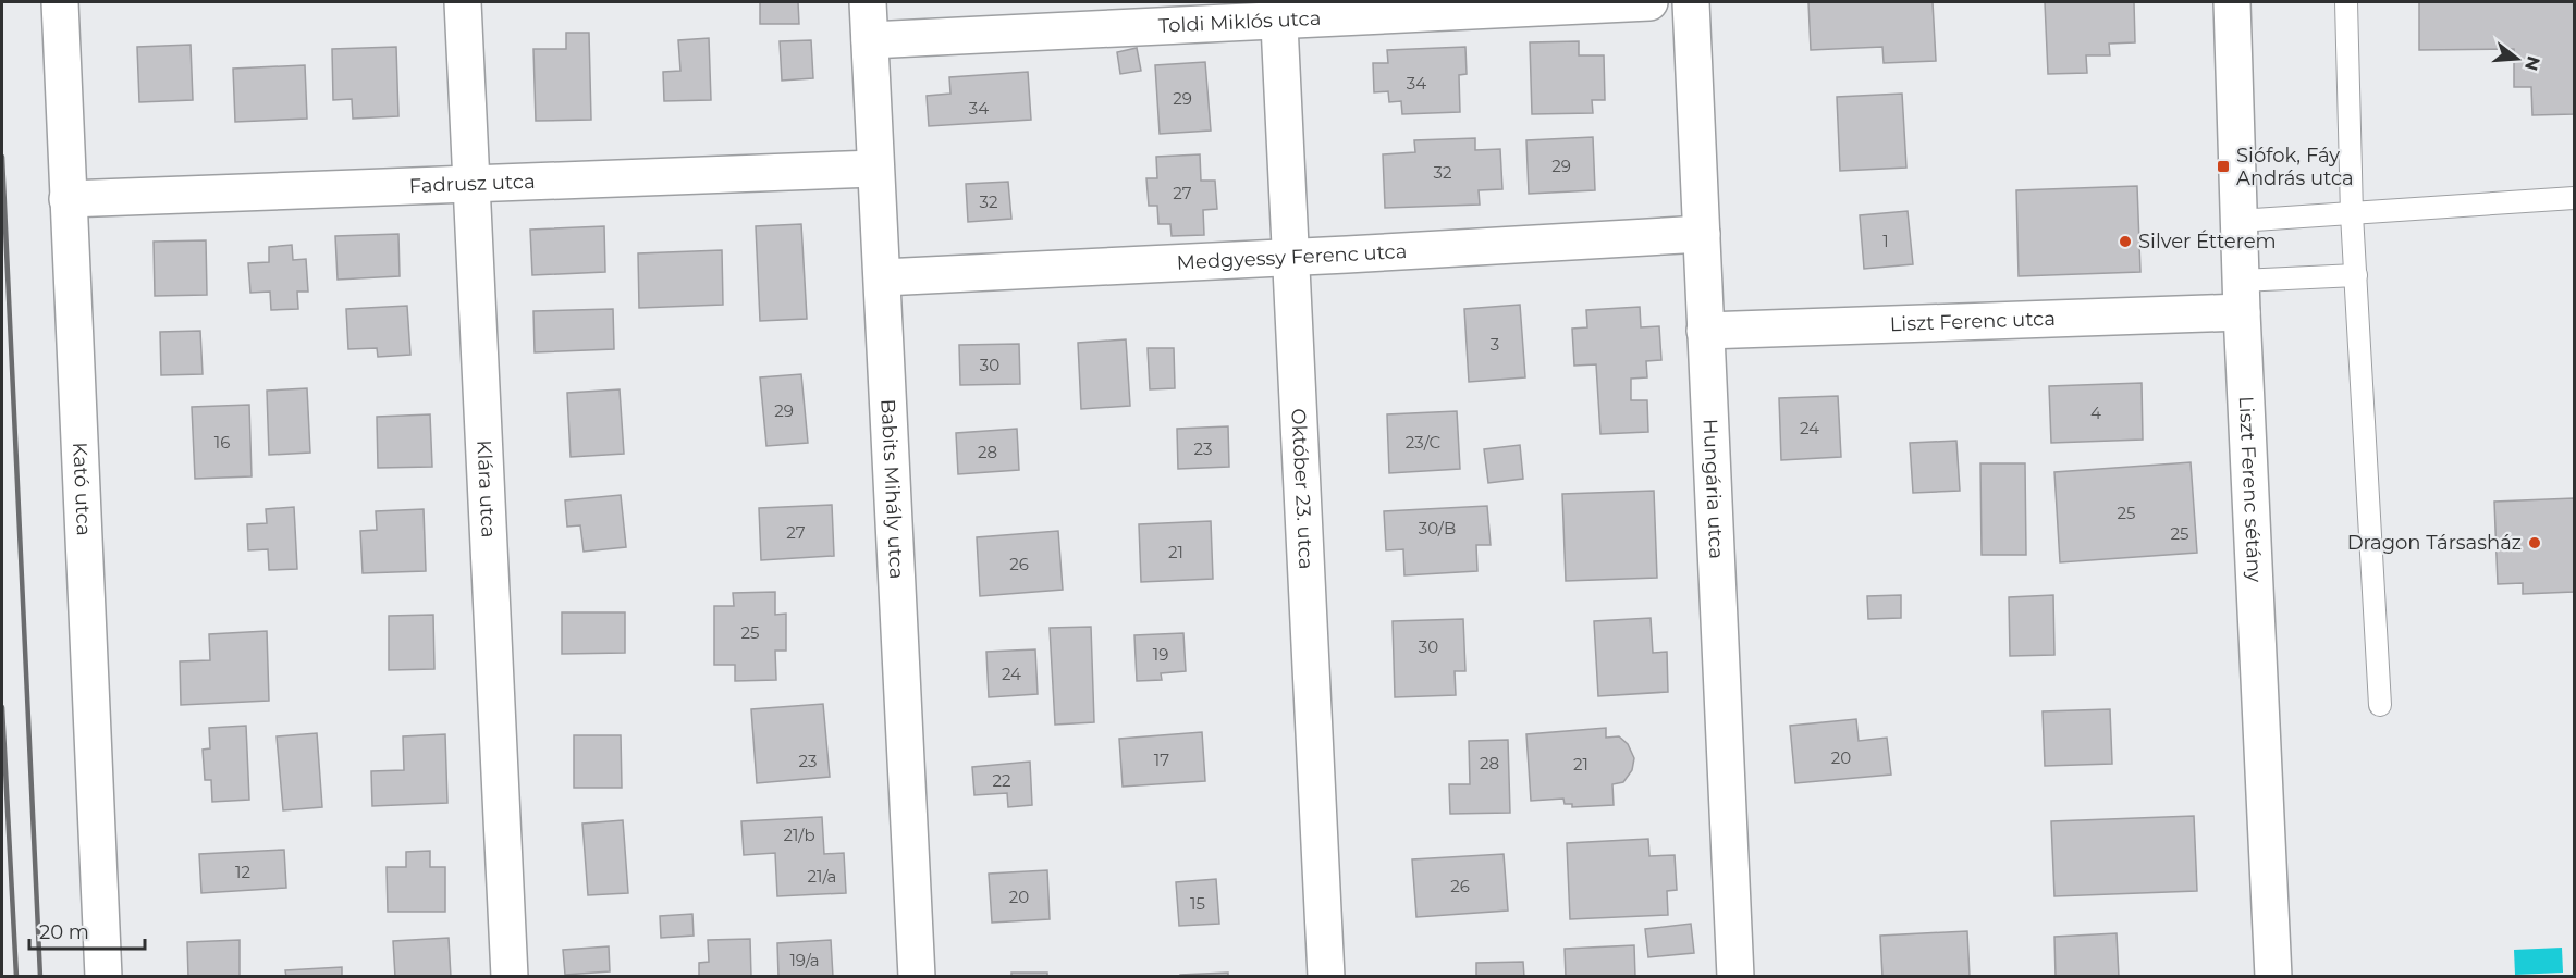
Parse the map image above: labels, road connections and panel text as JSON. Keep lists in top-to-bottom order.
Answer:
{
  "streets": {
    "street": [
      "Toldi Miklós utca",
      "Fadrusz utca",
      "Medgyessy Ferenc utca",
      "Liszt Ferenc utca",
      "Klára utca",
      "Babits Mihály utca",
      "Október 23. utca",
      "Kató utca",
      "Hungária utca",
      "Liszt Ferenc sétány"
    ]
  },
  "crossings": [
    ["Toldi Miklós utca", "Babits Mihály utca"],
    ["Toldi Miklós utca", "Október 23. utca"],
    ["Fadrusz utca", "Klára utca"],
    ["Fadrusz utca", "Babits Mihály utca"],
    ["Fadrusz utca", "Kató utca"],
    ["Medgyessy Ferenc utca", "Babits Mihály utca"],
    ["Medgyessy Ferenc utca", "Október 23. utca"],
    ["Medgyessy Ferenc utca", "Hungária utca"],
    ["Liszt Ferenc utca", "Hungária utca"],
    ["Liszt Ferenc utca", "Liszt Ferenc sétány"]
  ],
  "places": {
    "transit": ["Siófok, Fáy András utca"],
    "other": ["Silver Étterem", "Dragon Társasház"]
  },
  "house_numbers": [
    "34",
    "29",
    "34",
    "29",
    "32",
    "27",
    "32",
    "1",
    "3",
    "30",
    "29",
    "4",
    "24",
    "16",
    "23/C",
    "23",
    "28",
    "25",
    "30/B",
    "27",
    "25",
    "21",
    "26",
    "25",
    "30",
    "19",
    "24",
    "20",
    "17",
    "23",
    "28",
    "21",
    "22",
    "21/b",
    "12",
    "21/a",
    "26",
    "20",
    "15",
    "19/a"
  ],
  "scale_bar": "20 m",
  "north": "right"
}
